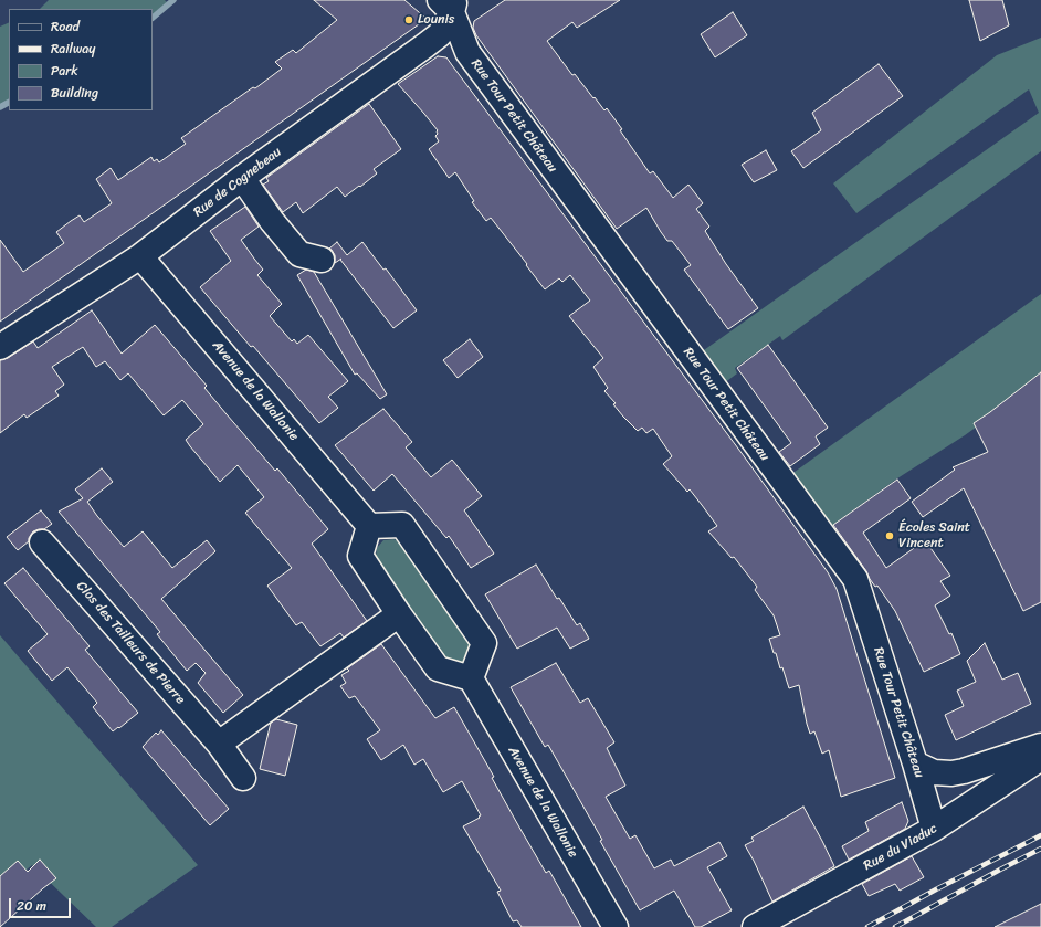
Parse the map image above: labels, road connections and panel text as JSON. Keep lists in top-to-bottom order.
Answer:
{
  "streets": {
    "street": [
      "Rue Tour Petit Château",
      "Rue de Cognebeau",
      "Avenue de la Wallonie",
      "Clos des Tailleurs de Pierre",
      "Rue du Viaduc"
    ]
  },
  "crossings": [
    ["Rue Tour Petit Château", "Rue de Cognebeau"],
    ["Rue Tour Petit Château", "Rue du Viaduc"],
    ["Rue de Cognebeau", "Avenue de la Wallonie"]
  ],
  "places": ["Lounis", "Écoles Saint Vincent"],
  "legend": [
    "Road",
    "Railway",
    "Park",
    "Building"
  ],
  "scale_bar": "20 m"
}
